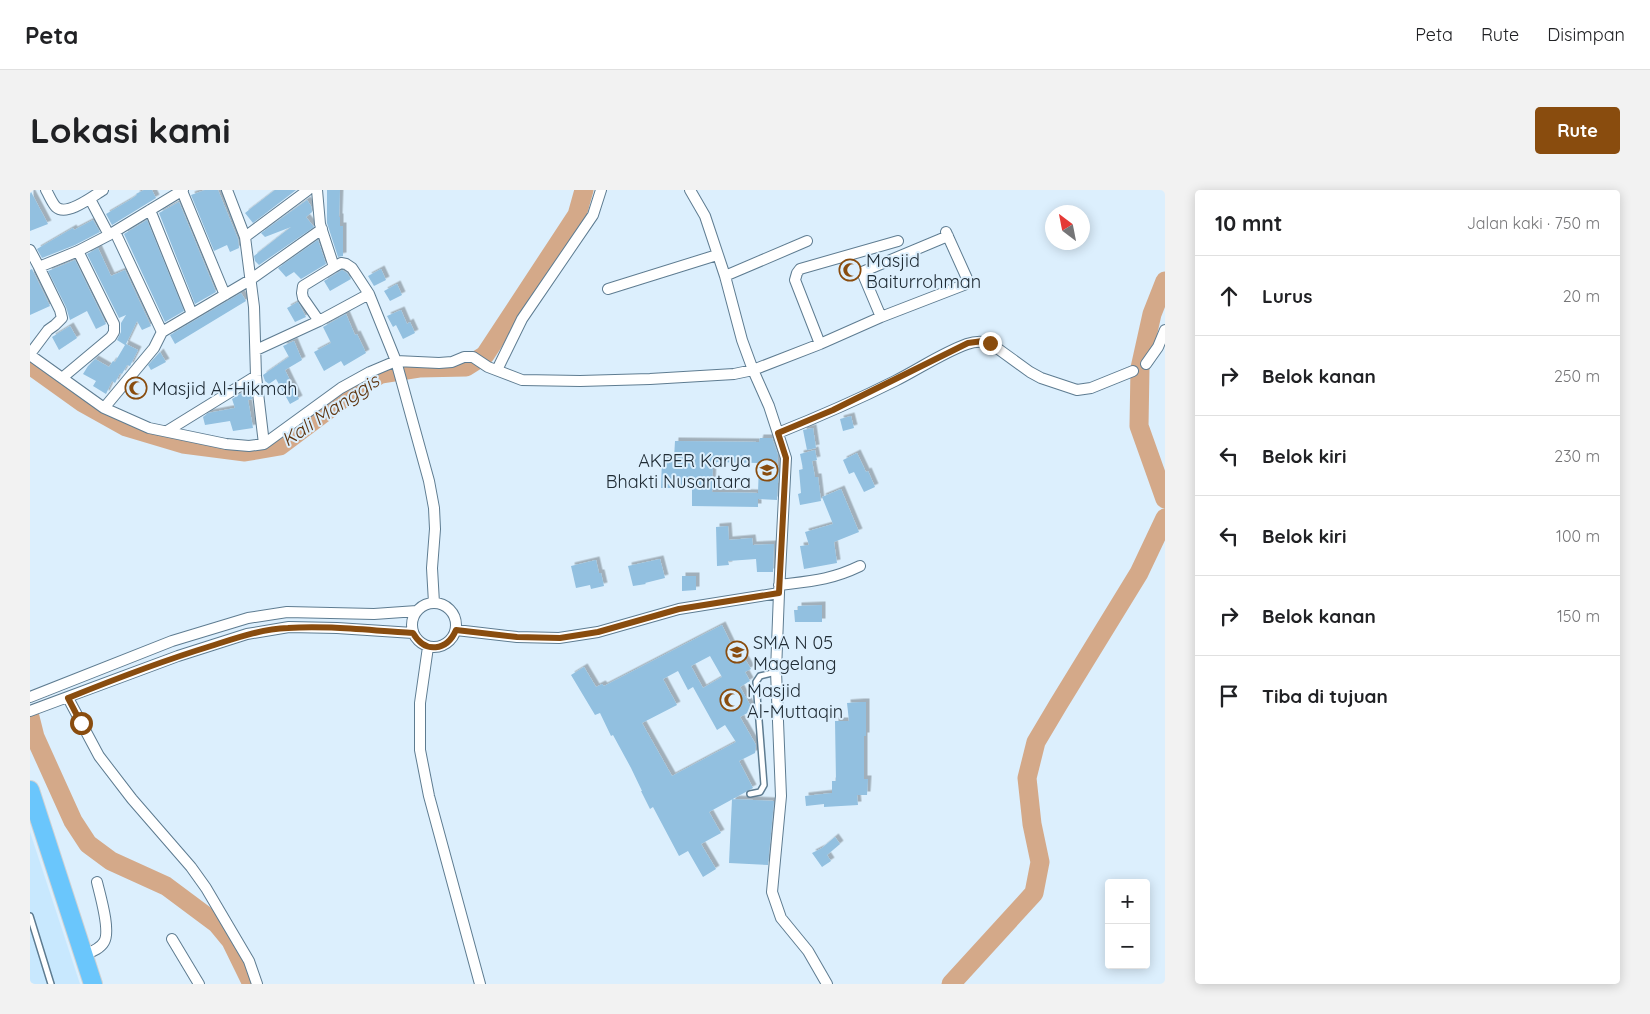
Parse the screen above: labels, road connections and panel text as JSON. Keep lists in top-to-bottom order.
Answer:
{
  "water": ["Kali Manggis"],
  "places": {
    "mosque": ["Masjid Baiturrohman", "Masjid Al-Hikmah", "Masjid Al-Muttaqin"],
    "school or university": ["AKPER Karya Bhakti Nusantara", "SMA N 05 Magelang"]
  },
  "north": "top left",
  "page": {
    "header": "Peta",
    "nav": ["Peta", "Rute", "Disimpan"],
    "buttons": "Rute",
    "title": "Lokasi kami",
    "heading": ["10 mnt", "Jalan kaki · 750 m"],
    "list": [
      ["Lurus", "20 m"],
      ["Belok kanan", "250 m"],
      ["Belok kiri", "230 m"],
      ["Belok kiri", "100 m"],
      ["Belok kanan", "150 m"],
      "Tiba di tujuan"
    ],
    "map_buttons": ["+", "−"]
  }
}
